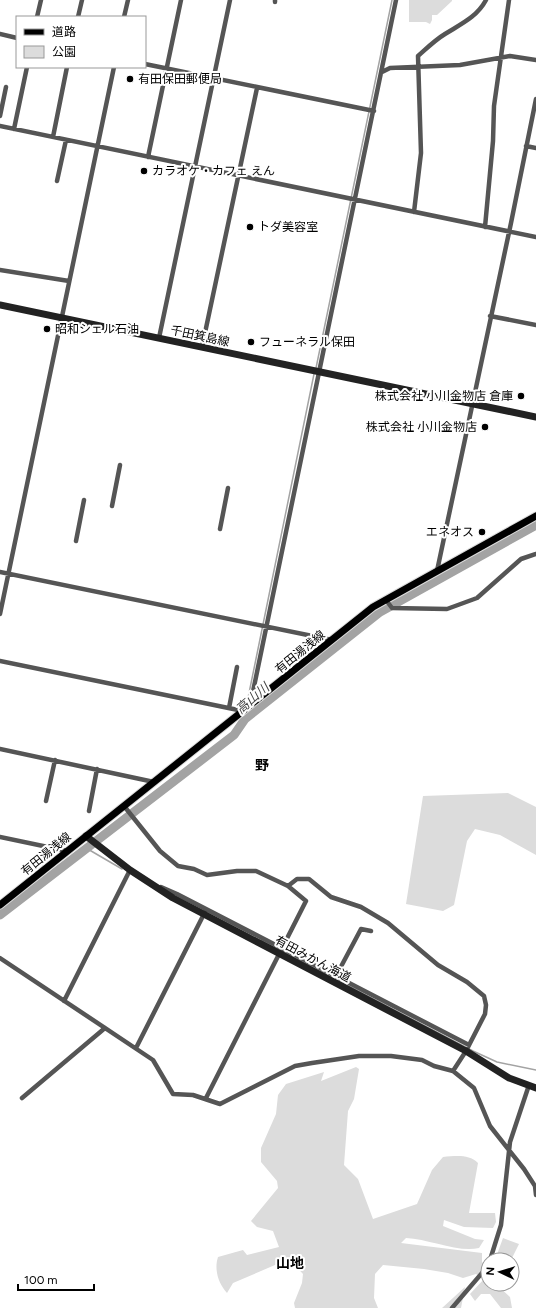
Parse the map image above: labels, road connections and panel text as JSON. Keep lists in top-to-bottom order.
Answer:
{
  "streets": {
    "main road": ["千田箕島線", "有田湯浅線", "有田みかん海道"]
  },
  "crossings": [
    ["有田湯浅線", "有田みかん海道"]
  ],
  "districts": ["野", "山地"],
  "water": ["高山川"],
  "places": [
    "有田保田郵便局",
    "カラオケ・カフェ えん",
    "トダ美容室",
    "昭和シェル石油",
    "フューネラル保田",
    "株式会社 小川金物店 倉庫",
    "株式会社 小川金物店",
    "エネオス"
  ],
  "legend": ["道路", "公園"],
  "scale_bar": "100 m",
  "north": "left"
}
